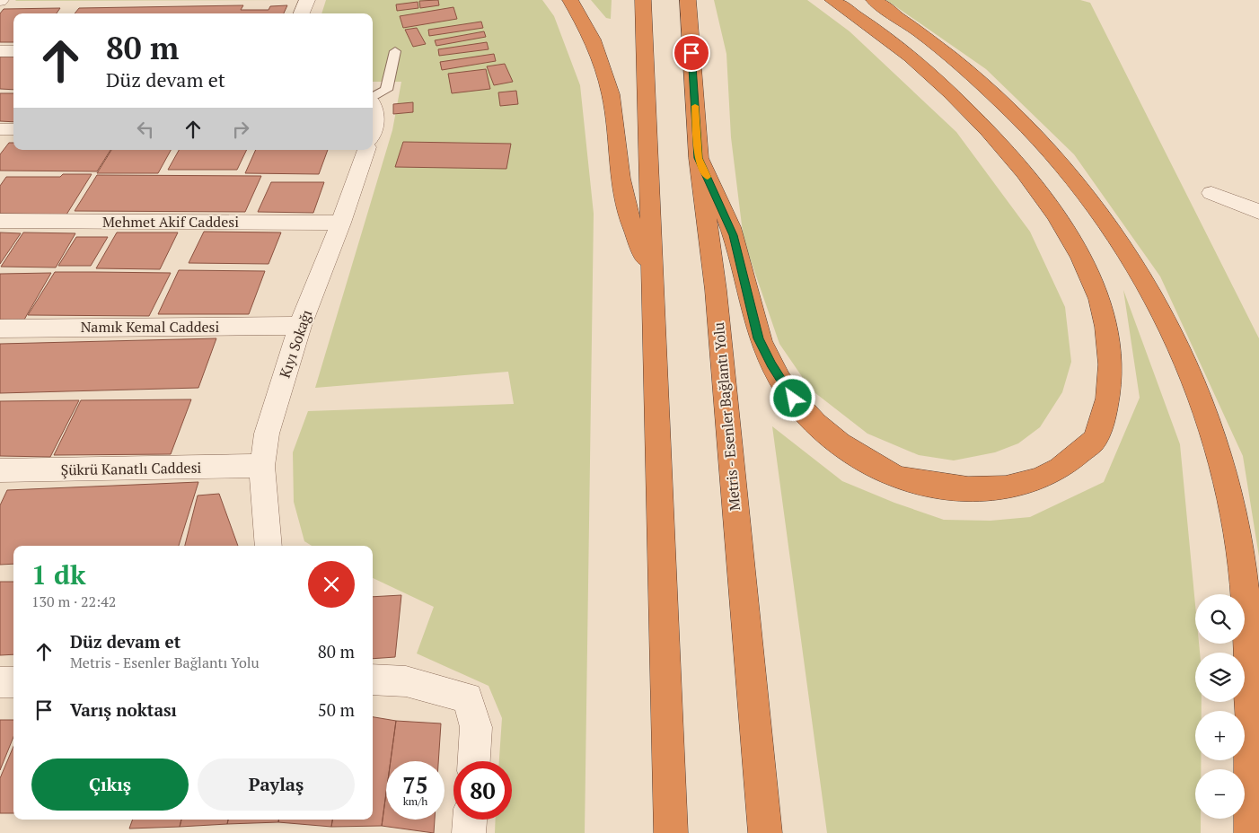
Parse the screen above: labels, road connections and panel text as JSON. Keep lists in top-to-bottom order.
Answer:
{
  "streets": {
    "highway": ["Metris - Esenler Bağlantı Yolu"],
    "street": [
      "Mehmet Akif Caddesi",
      "Namık Kemal Caddesi",
      "Kıyı Sokağı",
      "Şükrü Kanatlı Caddesi"
    ]
  },
  "crossings": [
    ["Mehmet Akif Caddesi", "Kıyı Sokağı"],
    ["Namık Kemal Caddesi", "Kıyı Sokağı"],
    ["Kıyı Sokağı", "Şükrü Kanatlı Caddesi"]
  ],
  "page": {
    "turn": ["80 m", "Düz devam et"],
    "heading": ["1 dk", "130 m · 22:42"],
    "map_buttons": ["+", "−"],
    "list": [
      {
        "name": "Düz devam et",
        "note": "Metris - Esenler Bağlantı Yolu",
        "value": "80 m"
      },
      {
        "name": "Varış noktası",
        "value": "50 m"
      }
    ],
    "buttons": ["Çıkış", "Paylaş"],
    "speed": "75 km/h",
    "limit": "80"
  }
}
